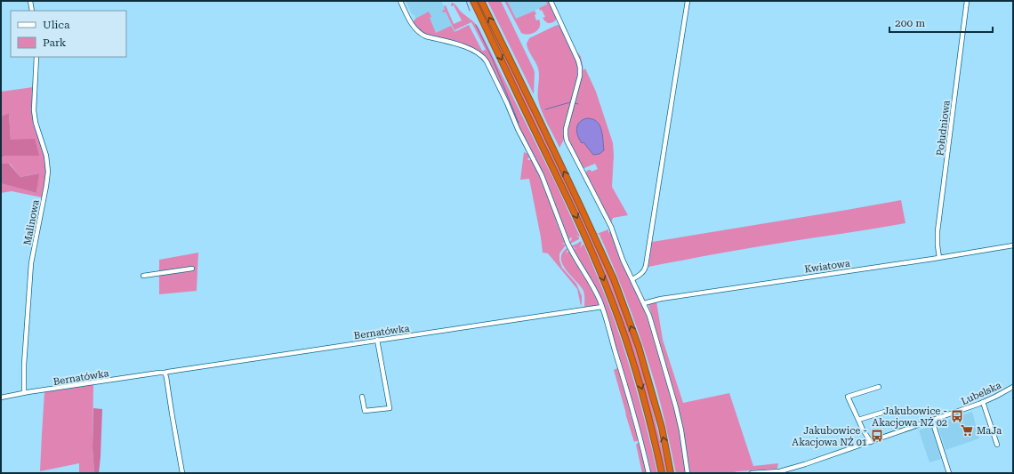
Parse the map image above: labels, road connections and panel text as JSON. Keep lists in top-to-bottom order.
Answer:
{
  "streets": {
    "street": [
      "Południowa",
      "Malinowa",
      "Kwiatowa",
      "Bernatówka",
      "Lubelska"
    ]
  },
  "crossings": [
    ["Południowa", "Kwiatowa"],
    ["Malinowa", "Bernatówka"]
  ],
  "places": {
    "bus stop": ["Jakubowice - Akacjowa NŻ 02", "Jakubowice - Akacjowa NŻ 01"],
    "supermarket": ["MaJa"]
  },
  "legend": ["Ulica", "Park"],
  "scale_bar": "200 m"
}
